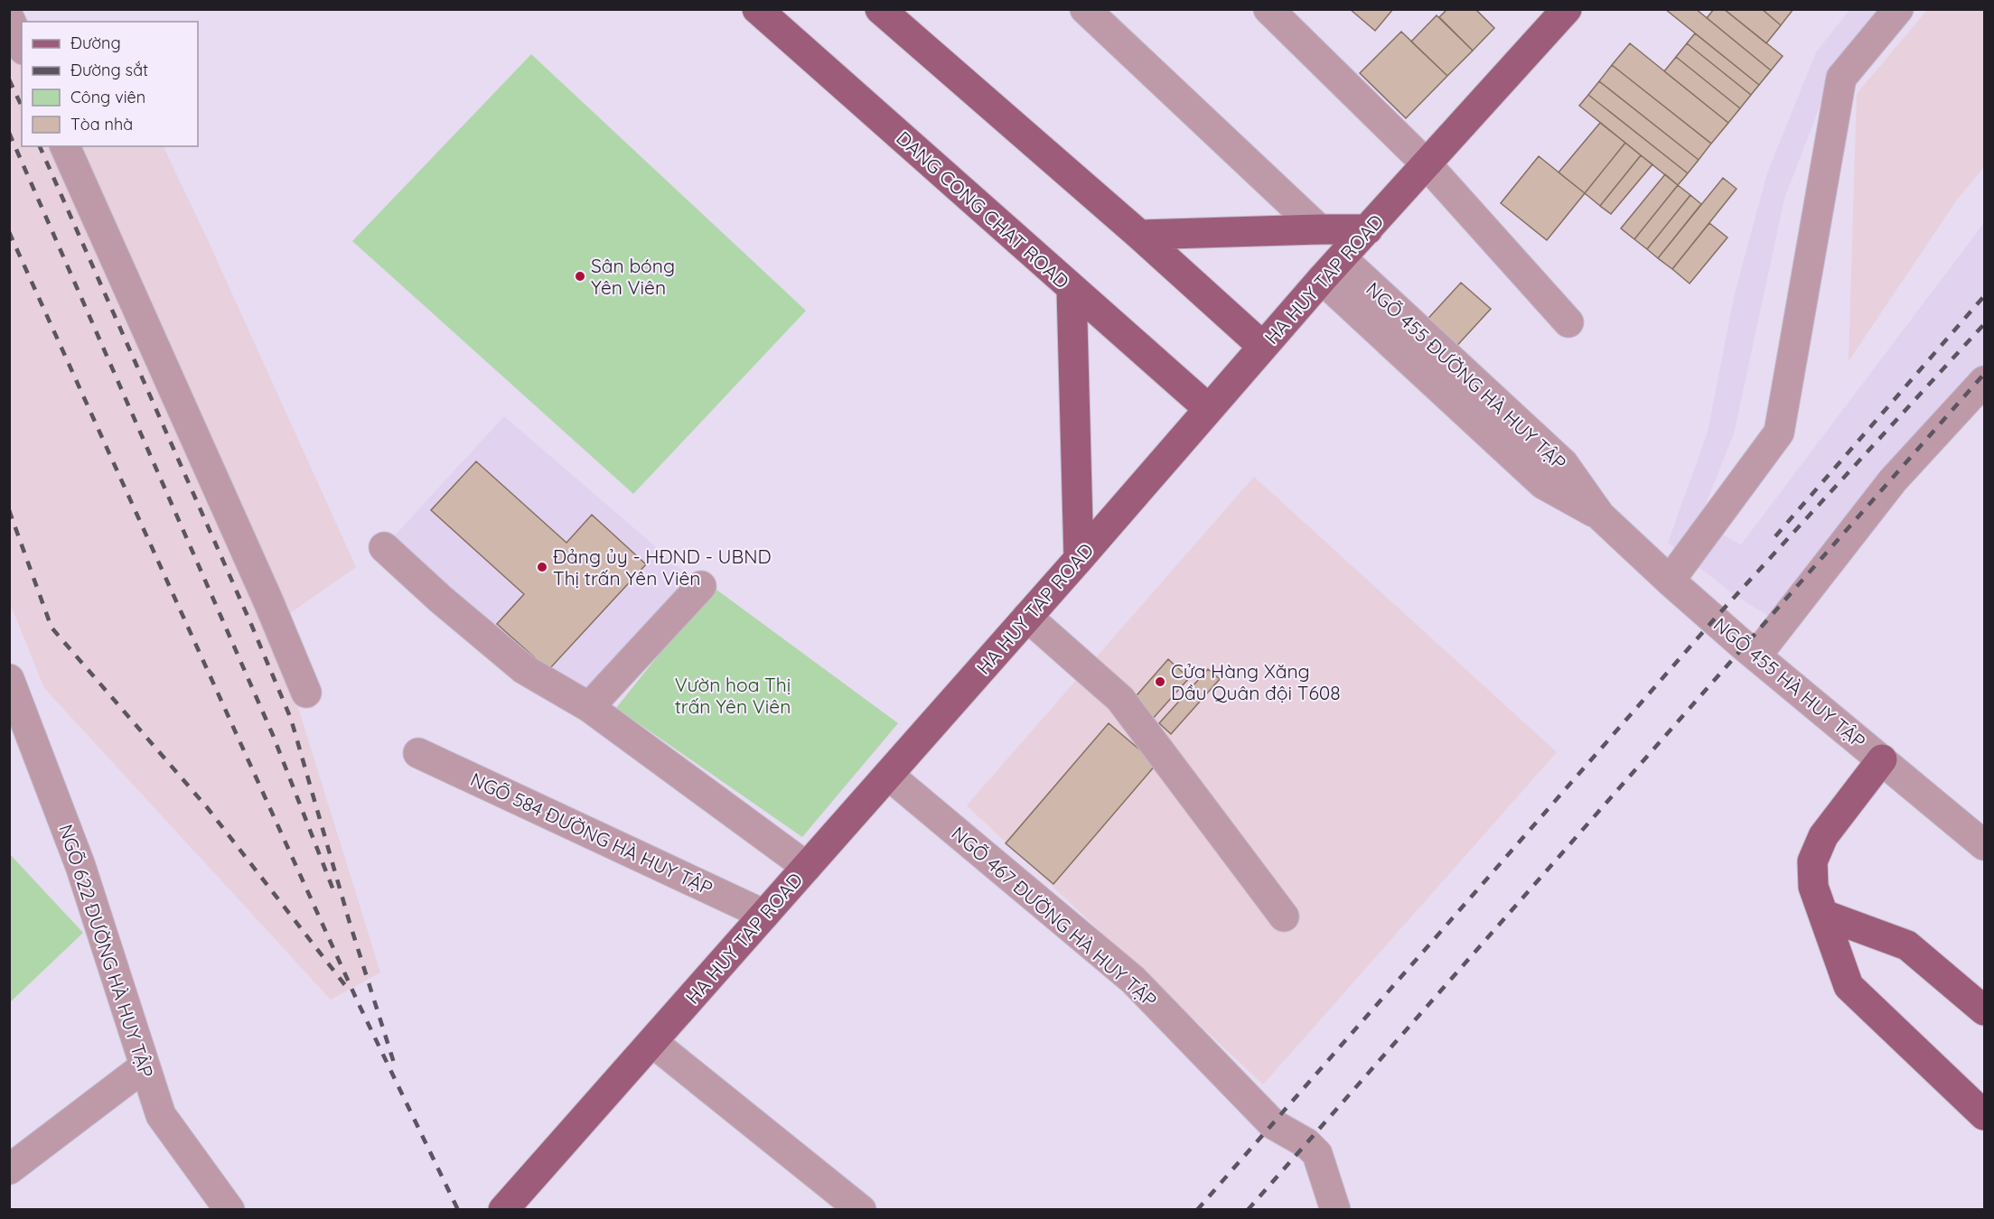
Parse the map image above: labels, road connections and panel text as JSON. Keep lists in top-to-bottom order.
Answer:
{
  "streets": {
    "main road": ["DANG CONG CHAT ROAD", "HA HUY TAP ROAD"],
    "street": [
      "NGÕ 455 ĐƯỜNG HÀ HUY TẬP",
      "NGÕ 455 HÀ HUY TẬP",
      "NGÕ 584 ĐƯỜNG HÀ HUY TẬP",
      "NGÕ 467 ĐƯỜNG HÀ HUY TẬP",
      "NGÕ 622 ĐƯỜNG HÀ HUY TẬP"
    ]
  },
  "crossings": [
    ["DANG CONG CHAT ROAD", "HA HUY TAP ROAD"],
    ["HA HUY TAP ROAD", "NGÕ 455 ĐƯỜNG HÀ HUY TẬP"],
    ["HA HUY TAP ROAD", "NGÕ 584 ĐƯỜNG HÀ HUY TẬP"],
    ["HA HUY TAP ROAD", "NGÕ 467 ĐƯỜNG HÀ HUY TẬP"],
    ["NGÕ 455 ĐƯỜNG HÀ HUY TẬP", "NGÕ 455 HÀ HUY TẬP"]
  ],
  "parks": ["Vườn hoa Thị trấn Yên Viên"],
  "places": ["Sân bóng Yên Viên", "Đảng ủy - HĐND - UBND Thị trấn Yên Viên", "Cửa Hàng Xăng Dầu Quân đội T608"],
  "legend": [
    "Đường",
    "Đường sắt",
    "Công viên",
    "Tòa nhà"
  ]
}
